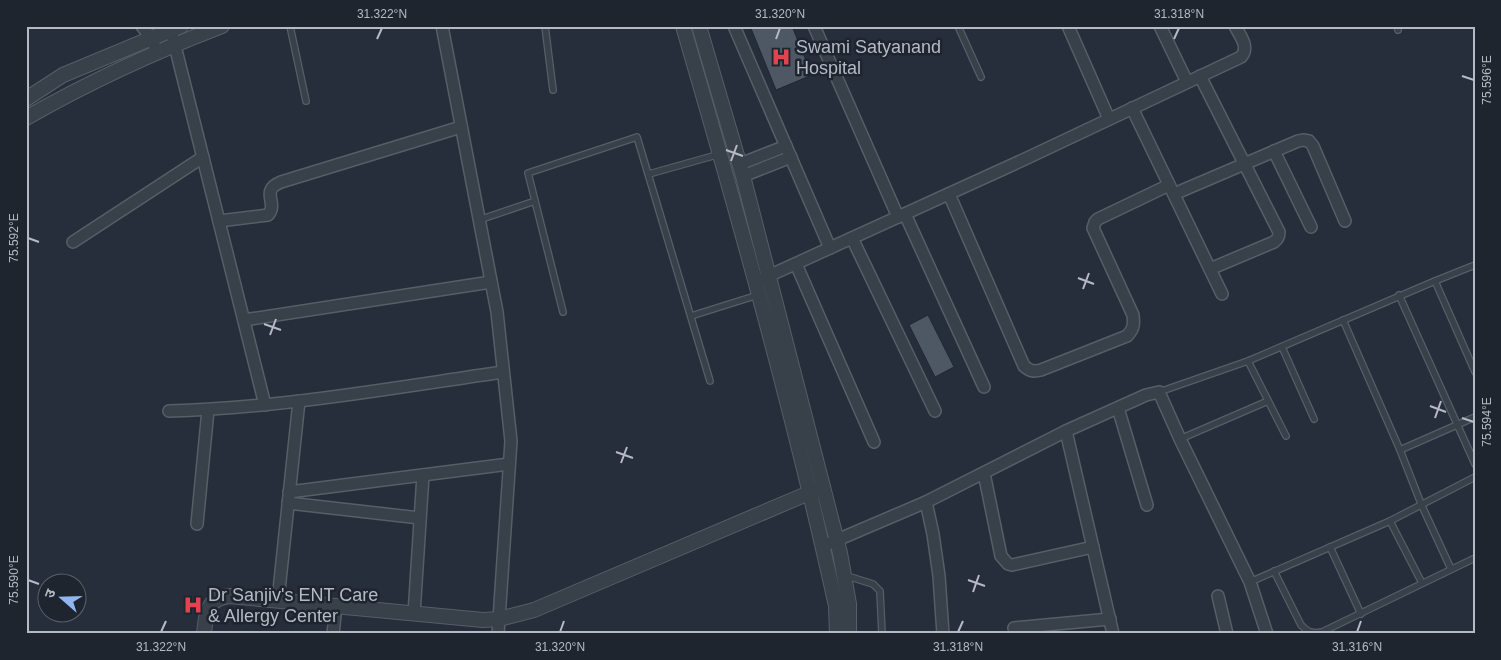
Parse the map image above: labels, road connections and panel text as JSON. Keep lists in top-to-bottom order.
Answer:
{
  "places": {
    "hospital": ["Swami Satyanand Hospital", "Dr Sanjiv's ENT Care & Allergy Center"]
  },
  "north": "left",
  "coordinates": [
    "31.322°N",
    "31.320°N",
    "31.318°N",
    "75.596°E",
    "75.592°E",
    "75.594°E",
    "75.590°E",
    "31.316°N"
  ]
}
